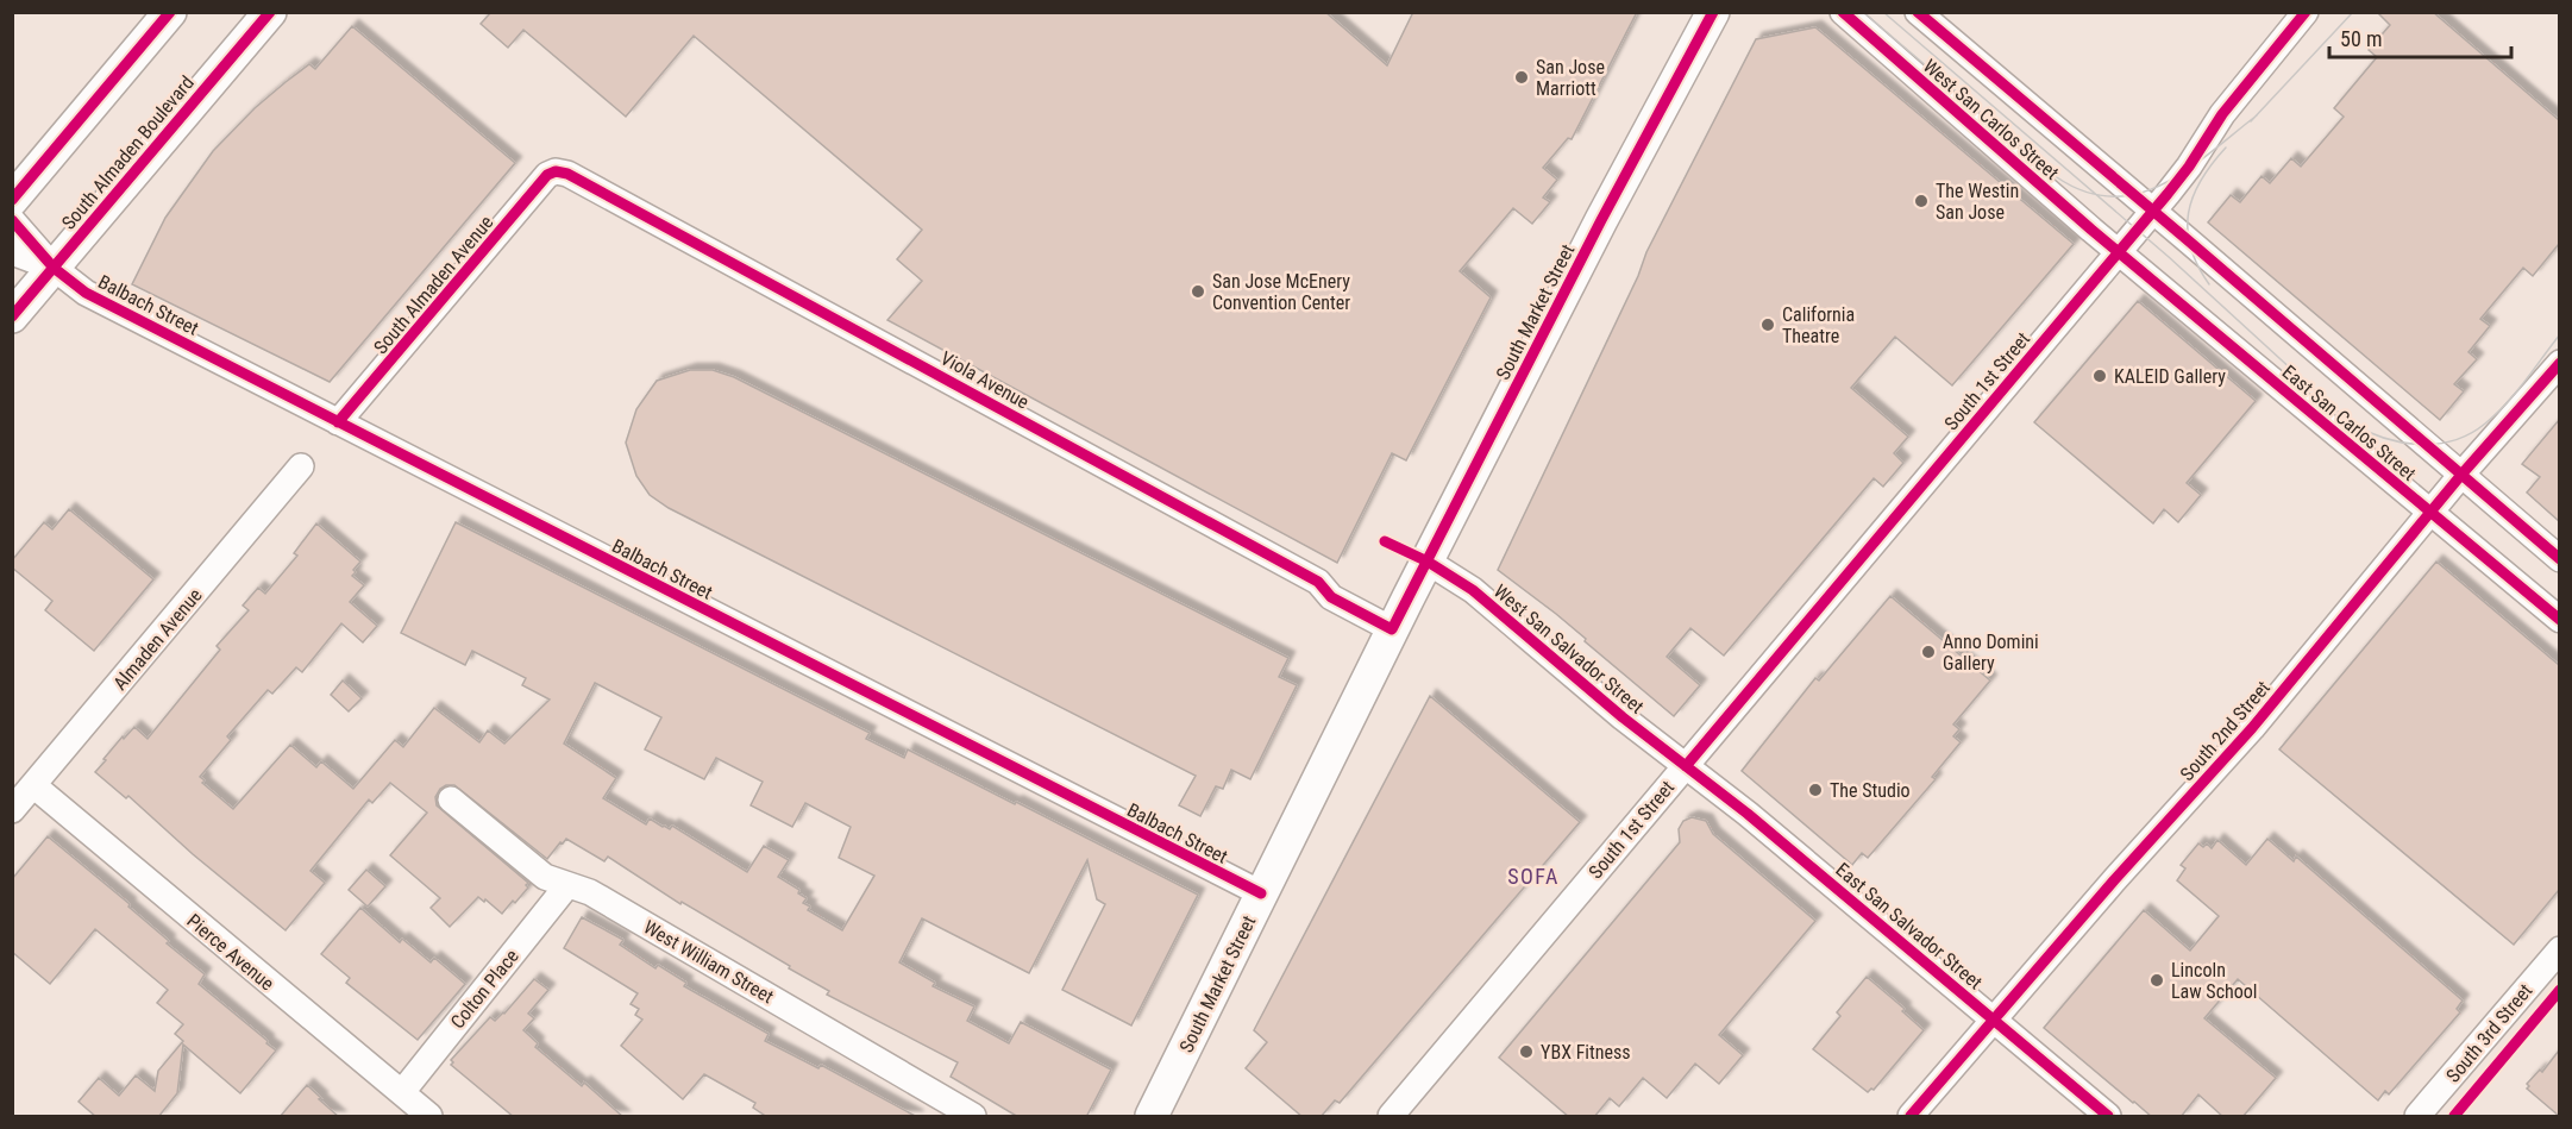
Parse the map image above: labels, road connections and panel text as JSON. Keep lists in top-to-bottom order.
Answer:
{
  "streets": {
    "main road": ["South Almaden Boulevard", "South Market Street"],
    "street": [
      "West San Carlos Street",
      "South Almaden Avenue",
      "Balbach Street",
      "Viola Avenue",
      "South 1st Street",
      "East San Carlos Street",
      "Almaden Avenue",
      "West San Salvador Street",
      "South 2nd Street",
      "East San Salvador Street",
      "Pierce Avenue",
      "West William Street",
      "Colton Place",
      "South 3rd Street"
    ]
  },
  "crossings": [
    ["West San Carlos Street", "South 1st Street"],
    ["West San Carlos Street", "East San Carlos Street"],
    ["South Almaden Boulevard", "Balbach Street"],
    ["South Almaden Avenue", "Balbach Street"],
    ["South Almaden Avenue", "Viola Avenue"],
    ["Balbach Street", "South Market Street"],
    ["South Market Street", "Viola Avenue"],
    ["South Market Street", "West San Salvador Street"],
    ["South 1st Street", "East San Carlos Street"],
    ["South 1st Street", "West San Salvador Street"],
    ["South 1st Street", "East San Salvador Street"],
    ["East San Carlos Street", "South 2nd Street"],
    ["Almaden Avenue", "Pierce Avenue"],
    ["West San Salvador Street", "East San Salvador Street"],
    ["South 2nd Street", "East San Salvador Street"],
    ["Pierce Avenue", "Colton Place"],
    ["West William Street", "Colton Place"]
  ],
  "districts": ["SOFA"],
  "places": [
    "San Jose Marriott",
    "The Westin San Jose",
    "San Jose McEnery Convention Center",
    "California Theatre",
    "KALEID Gallery",
    "Anno Domini Gallery",
    "The Studio",
    "Lincoln Law School",
    "YBX Fitness"
  ],
  "scale_bar": "50 m"
}
